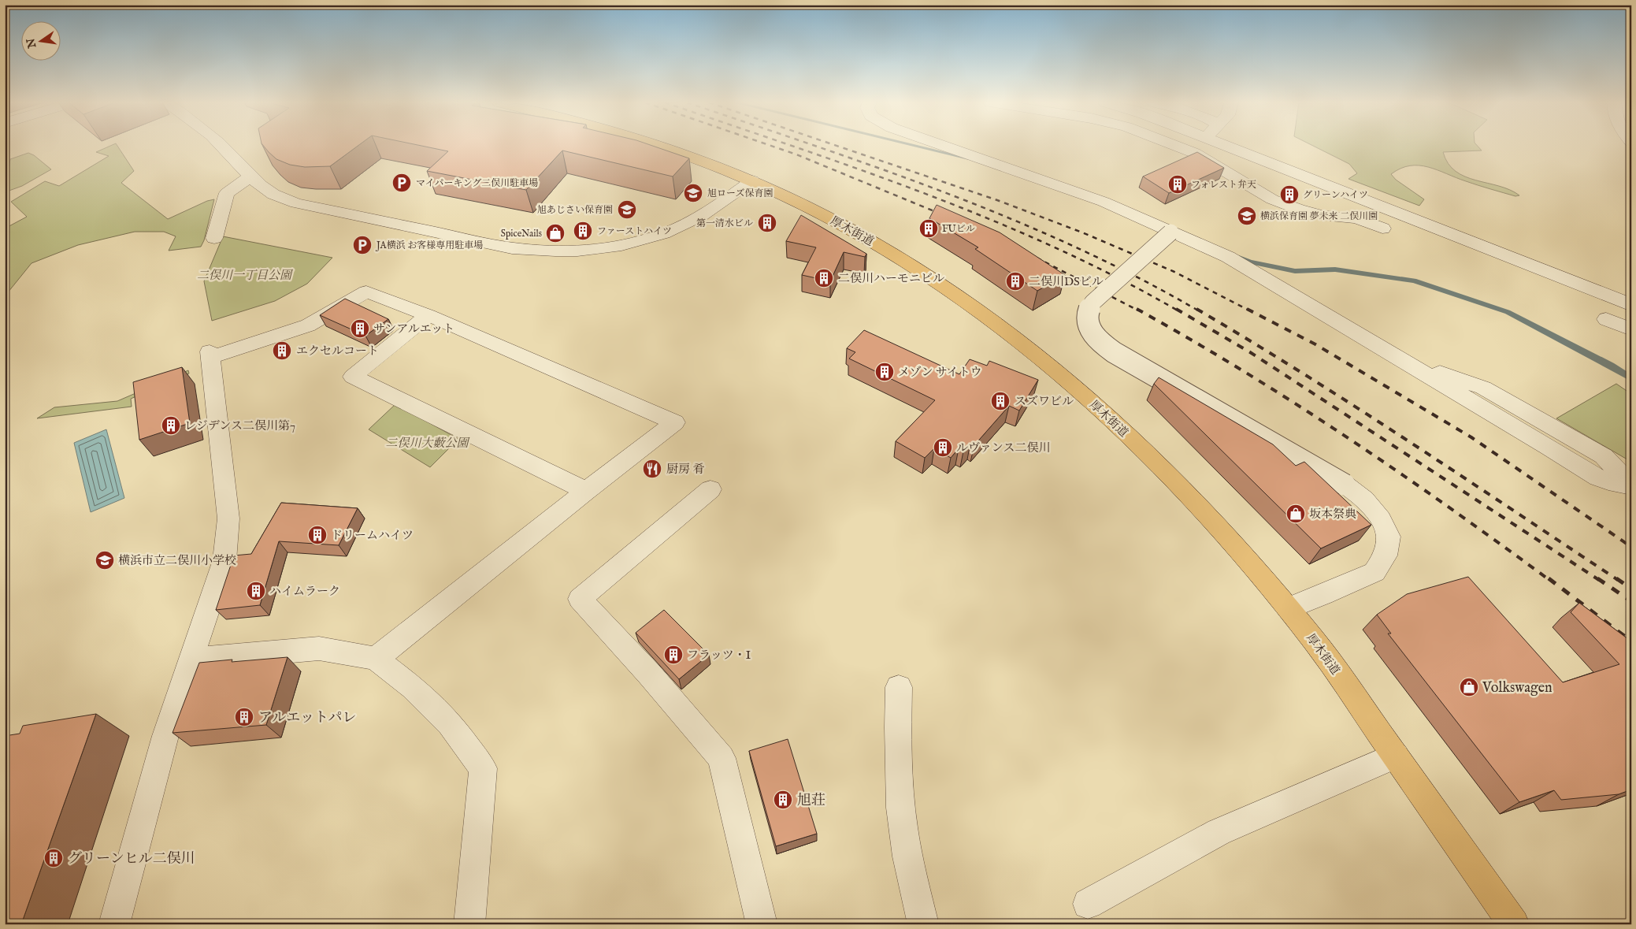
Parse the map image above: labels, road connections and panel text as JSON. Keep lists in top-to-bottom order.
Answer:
{
  "streets": {
    "main road": ["厚木街道"]
  },
  "parks": ["二俣川一丁目公園", "二俣川大藪公園"],
  "places": {
    "parking": ["マイパーキング二俣川駐車場", "JA横浜 お客様専用駐車場"],
    "building": [
      "フォレスト弁天",
      "グリーンハイツ",
      "第一清水ビル",
      "FUビル",
      "ファーストハイツ",
      "二俣川ハーモニビル",
      "二俣川DSビル",
      "サンアルエット",
      "エクセルコート",
      "メゾン サイトウ",
      "スズワビル",
      "レジデンス二俣川第7",
      "ルヴァンス二俣川",
      "ドリームハイツ",
      "ハイムラーク",
      "フラッツ・I",
      "アルエットパレ",
      "旭荘",
      "グリーンヒル二俣川"
    ],
    "school or university": [
      "旭ローズ保育園",
      "旭あじさい保育園",
      "横浜保育園 夢未来 二俣川園",
      "横浜市立二俣川小学校"
    ],
    "shop": ["SpiceNails", "坂本祭典", "Volkswagen"],
    "restaurant": ["厨房 肴"]
  },
  "north": "left"
}
